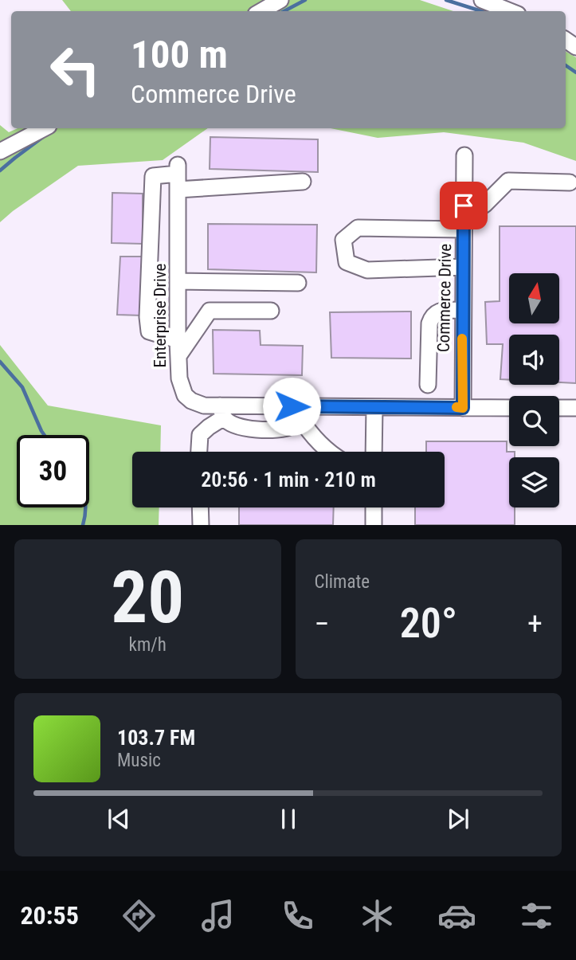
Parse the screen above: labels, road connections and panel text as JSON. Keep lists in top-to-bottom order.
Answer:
{
  "streets": {
    "street": ["Commerce Drive", "Enterprise Drive"]
  },
  "crossings": [
    ["Commerce Drive", "Enterprise Drive"]
  ],
  "north": "top",
  "page": {
    "turn": ["100 m", "Commerce Drive"],
    "limit": "30",
    "trip": "20:56 · 1 min · 210 m",
    "tile": [
      ["20", "km/h"],
      "Climate"
    ],
    "heat": ["−", "20°", "+"],
    "song": ["103.7 FM", "Music"],
    "tabs": "20:55"
  }
}
